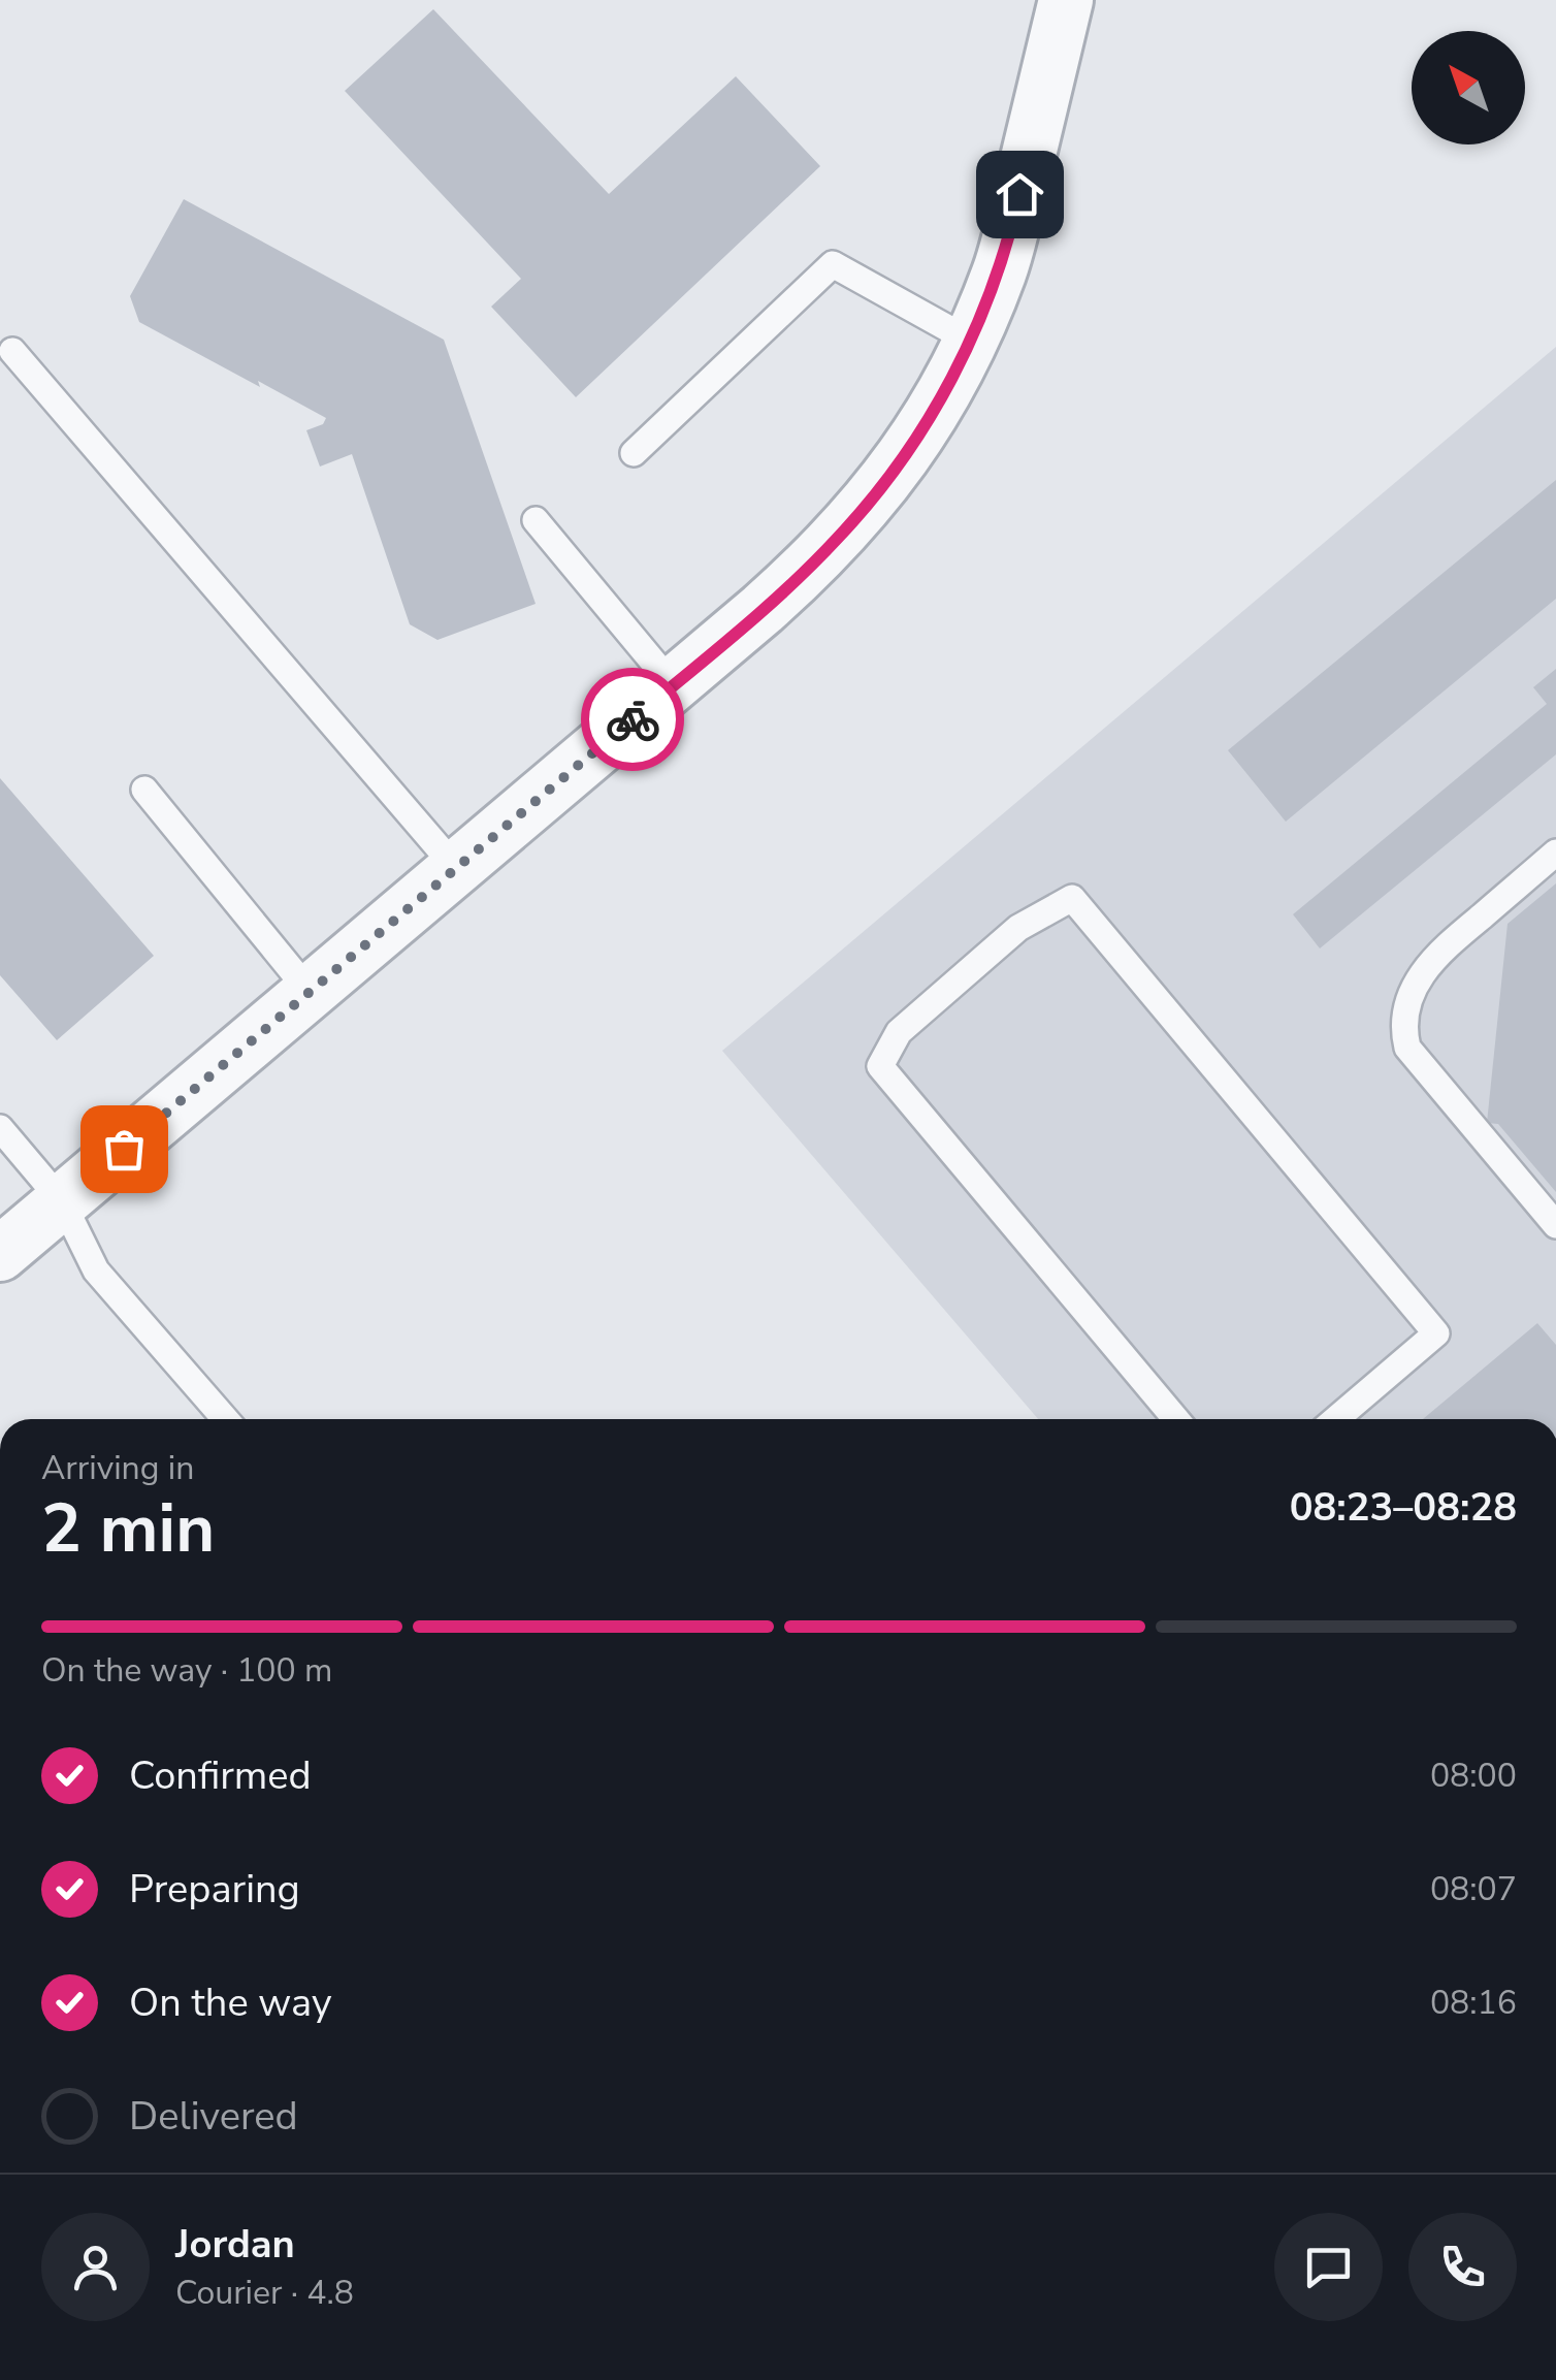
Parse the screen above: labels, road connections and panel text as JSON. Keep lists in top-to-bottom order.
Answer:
{
  "north": "top left",
  "page": {
    "heading": ["2 min", "Arriving in", "08:23–08:28"],
    "panel": ["Jordan", "Courier · 4.8"],
    "bar": "On the way · 100 m",
    "list": [
      ["Confirmed", "08:00"],
      ["Preparing", "08:07"],
      ["On the way", "08:16"],
      "Delivered"
    ]
  }
}
